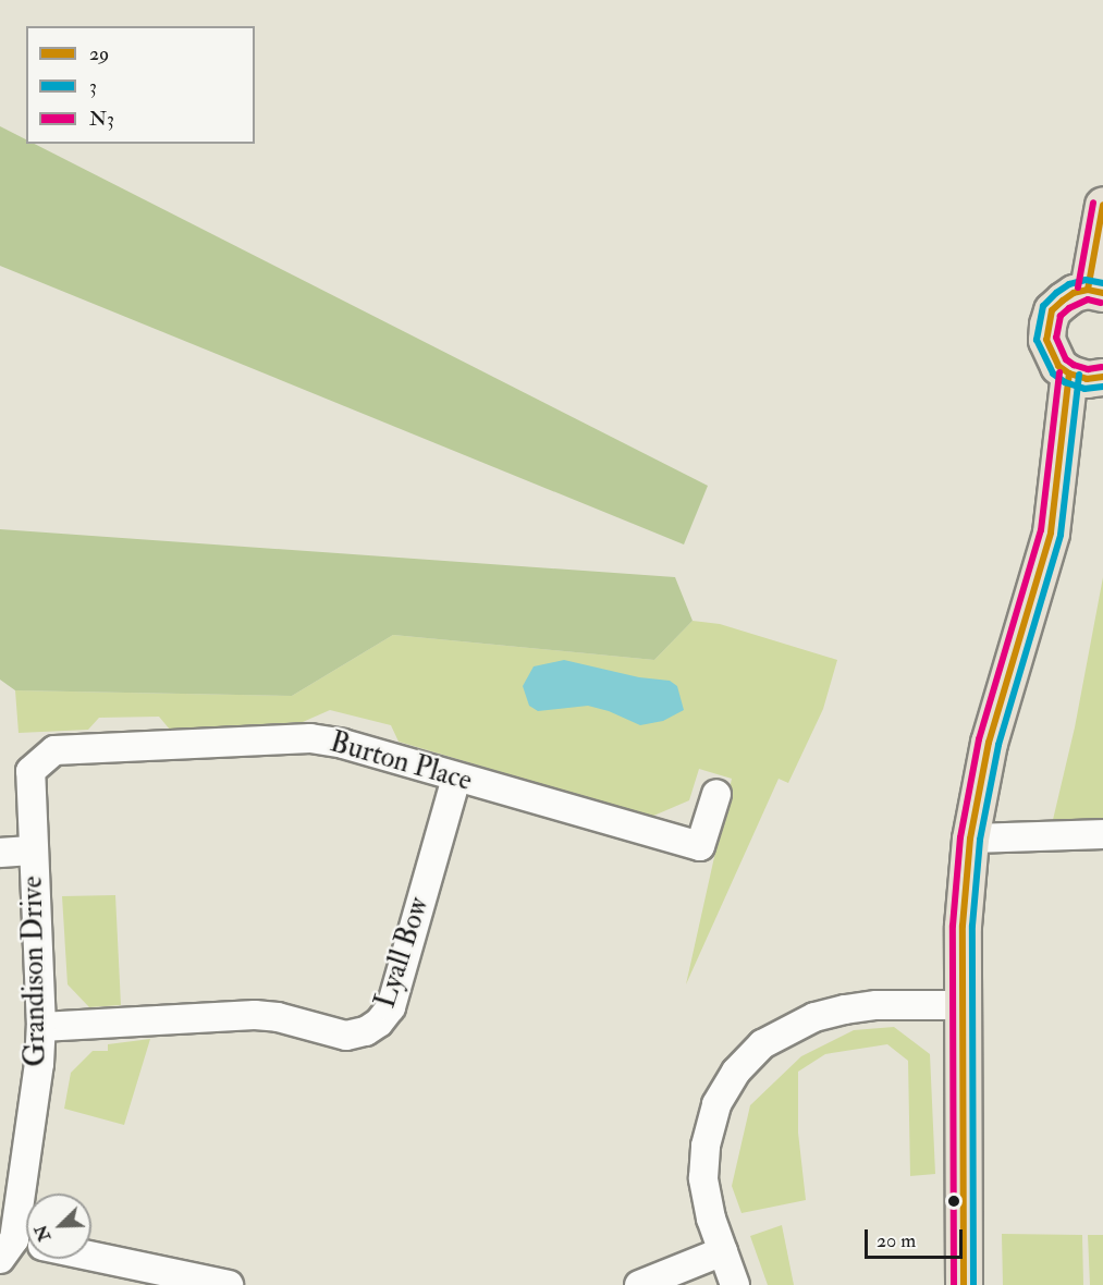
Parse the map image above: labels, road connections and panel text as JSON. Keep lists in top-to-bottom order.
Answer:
{
  "streets": {
    "street": ["Burton Place", "Lyall Bow", "Grandison Drive"]
  },
  "crossings": [
    ["Burton Place", "Lyall Bow"],
    ["Burton Place", "Grandison Drive"],
    ["Lyall Bow", "Grandison Drive"]
  ],
  "lines": ["transit line N3", "transit line 29", "transit line 3"],
  "legend": ["29", "3", "N3"],
  "scale_bar": "20 m",
  "north": "bottom left"
}
